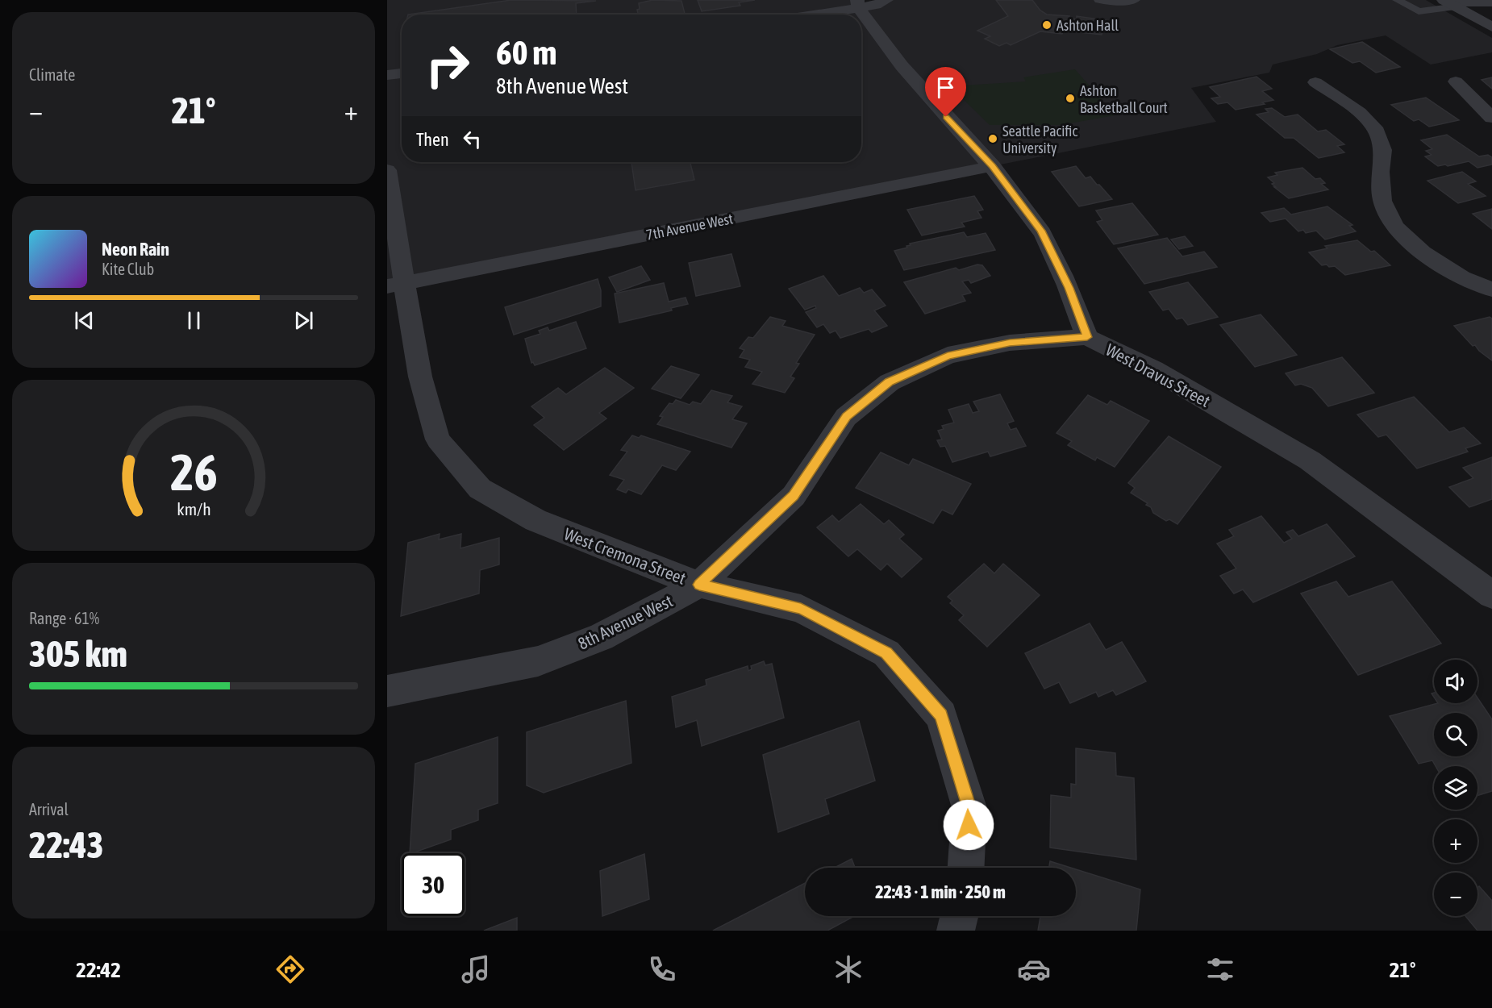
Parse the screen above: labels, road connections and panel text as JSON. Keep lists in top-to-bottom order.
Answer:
{
  "streets": {
    "street": [
      "7th Avenue West",
      "West Dravus Street",
      "West Cremona Street",
      "8th Avenue West"
    ]
  },
  "crossings": [
    ["7th Avenue West", "West Dravus Street"],
    ["7th Avenue West", "West Cremona Street"],
    ["West Dravus Street", "8th Avenue West"],
    ["West Cremona Street", "8th Avenue West"]
  ],
  "places": ["Ashton Hall", "Ashton Basketball Court", "Seattle Pacific University"],
  "page": {
    "tile": [
      "Climate",
      ["Range · 61%", "305 km"],
      ["Arrival", "22:43"]
    ],
    "turn": ["60 m", "8th Avenue West"],
    "heat": ["−", "21°", "+"],
    "then": "Then",
    "song": ["Neon Rain", "Kite Club"],
    "map_buttons": ["+", "−"],
    "limit": "30",
    "trip": "22:43 · 1 min · 250 m",
    "tabs": ["22:42", "21°"],
    "gauge": ["26", "km/h"]
  }
}
